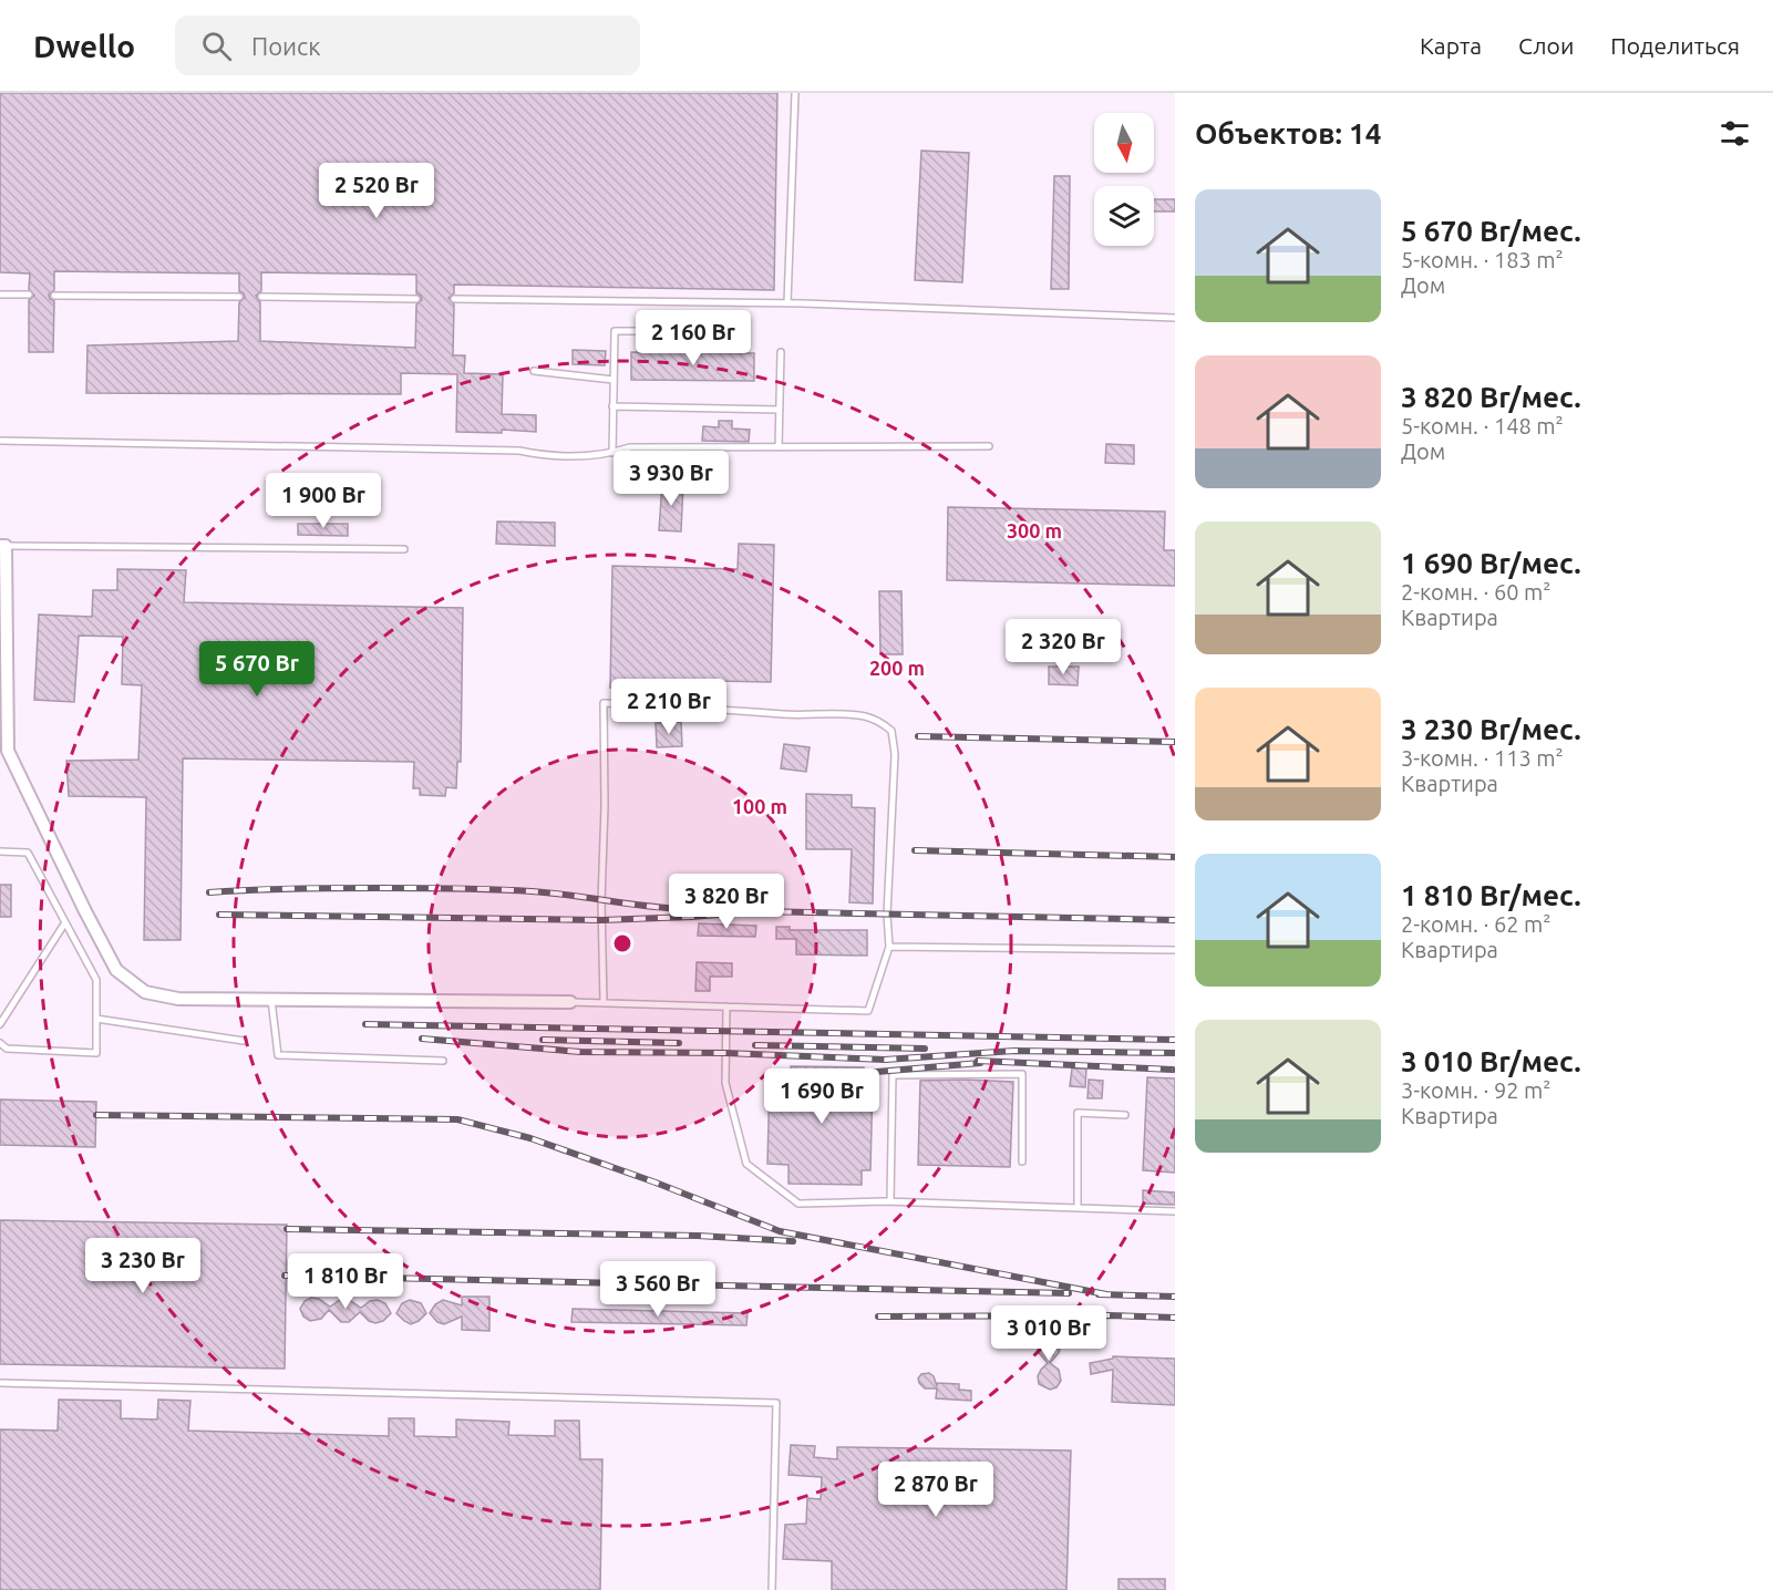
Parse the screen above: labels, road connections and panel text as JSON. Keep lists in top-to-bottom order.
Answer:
{
  "north": "bottom",
  "page": {
    "header": "Dwello",
    "search": "Поиск",
    "nav": ["Карта", "Слои", "Поделиться"],
    "heading": "Объектов: 14",
    "price": [
      "2 520 Br",
      "2 160 Br",
      "3 930 Br",
      "1 900 Br",
      "2 320 Br",
      "5 670 Br",
      "2 210 Br",
      "3 820 Br",
      "1 690 Br",
      "3 230 Br",
      "1 810 Br",
      "3 560 Br",
      "3 010 Br",
      "2 870 Br"
    ],
    "list": [
      {
        "name": "5 670 Br/мес.",
        "note": "5-комн. · 183 m² · Дом"
      },
      {
        "name": "3 820 Br/мес.",
        "note": "5-комн. · 148 m² · Дом"
      },
      {
        "name": "1 690 Br/мес.",
        "note": "2-комн. · 60 m² · Квартира"
      },
      {
        "name": "3 230 Br/мес.",
        "note": "3-комн. · 113 m² · Квартира"
      },
      {
        "name": "1 810 Br/мес.",
        "note": "2-комн. · 62 m² · Квартира"
      },
      {
        "name": "3 010 Br/мес.",
        "note": "3-комн. · 92 m² · Квартира"
      }
    ]
  },
  "rings": ["300 m", "200 m", "100 m"]
}
